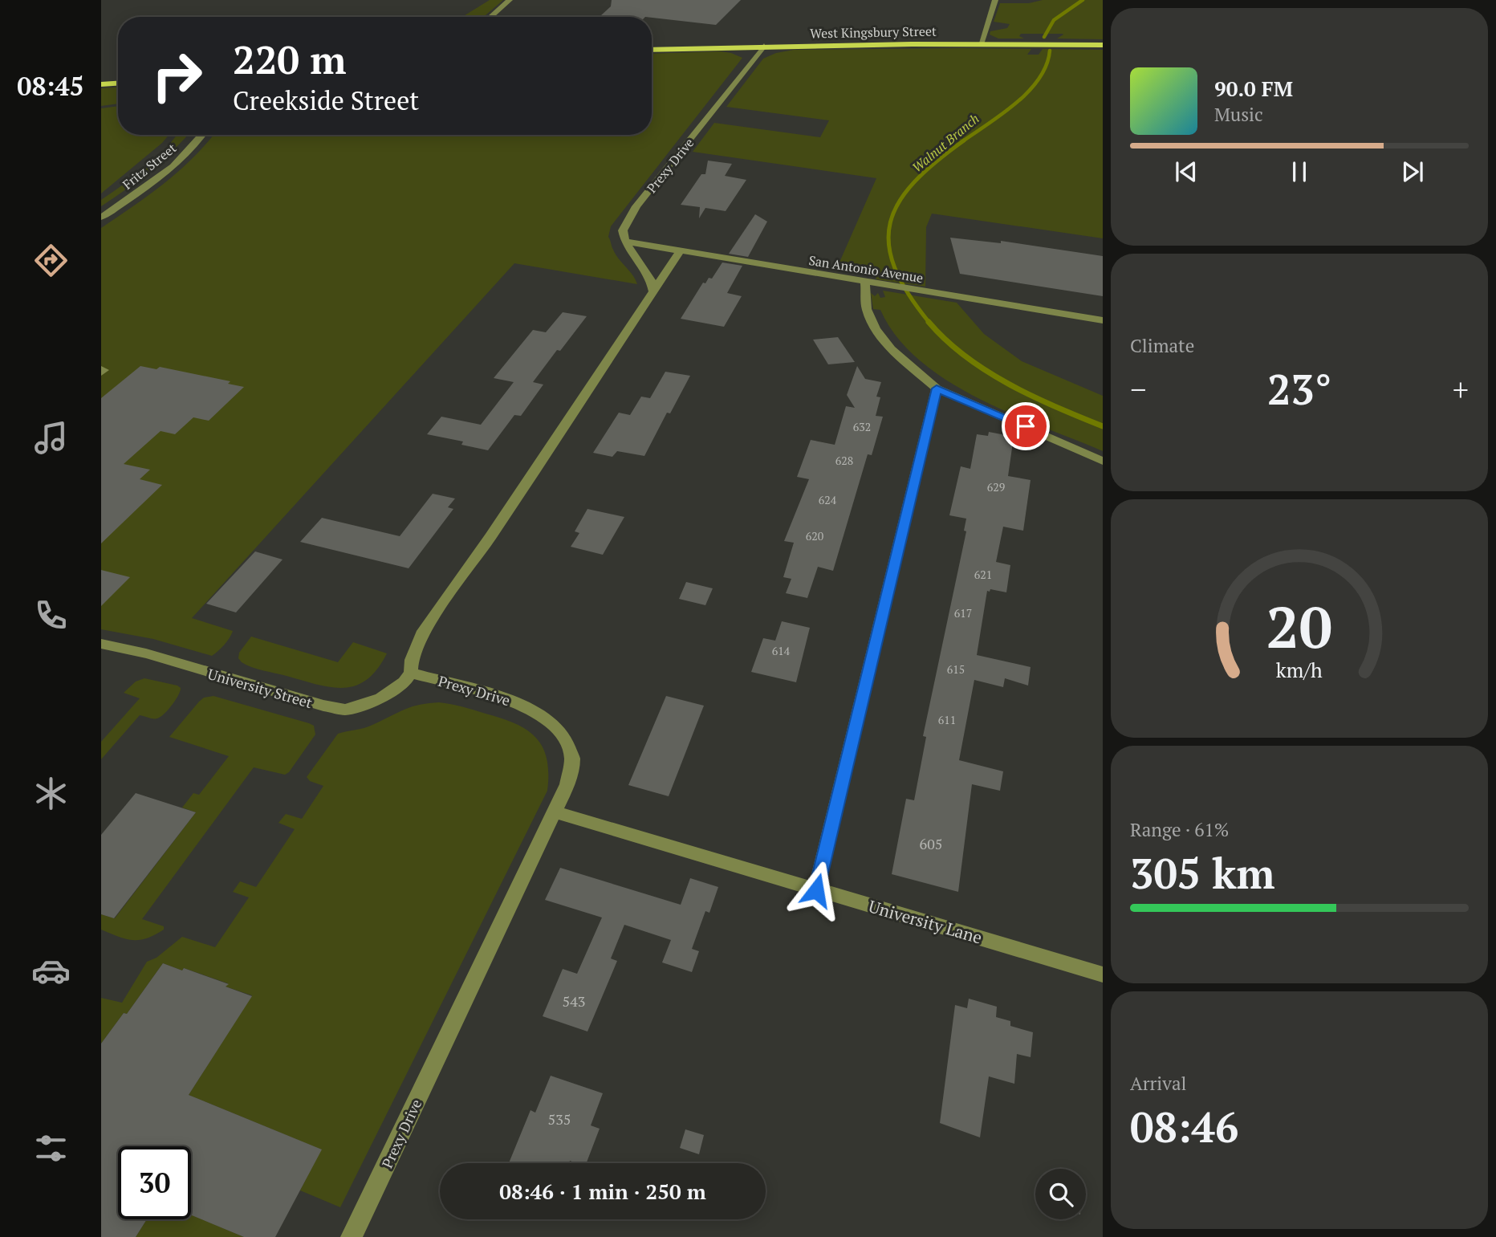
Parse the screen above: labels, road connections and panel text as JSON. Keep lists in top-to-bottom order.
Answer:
{
  "streets": {
    "main road": ["West Kingsbury Street"],
    "street": [
      "Prexy Drive",
      "Fritz Street",
      "San Antonio Avenue",
      "University Street",
      "University Lane"
    ]
  },
  "crossings": [
    ["West Kingsbury Street", "Prexy Drive"],
    ["Prexy Drive", "San Antonio Avenue"],
    ["Prexy Drive", "University Street"],
    ["Prexy Drive", "University Lane"]
  ],
  "water": ["Walnut Branch"],
  "house_numbers": [
    "632",
    "628",
    "629",
    "624",
    "620",
    "621",
    "617",
    "614",
    "615",
    "611",
    "605",
    "543",
    "535"
  ],
  "page": {
    "tabs": "08:45",
    "turn": ["220 m", "Creekside Street"],
    "song": ["90.0 FM", "Music"],
    "tile": [
      "Climate",
      ["Range · 61%", "305 km"],
      ["Arrival", "08:46"]
    ],
    "heat": ["−", "23°", "+"],
    "limit": "30",
    "trip": "08:46 · 1 min · 250 m",
    "gauge": ["20", "km/h"]
  }
}
